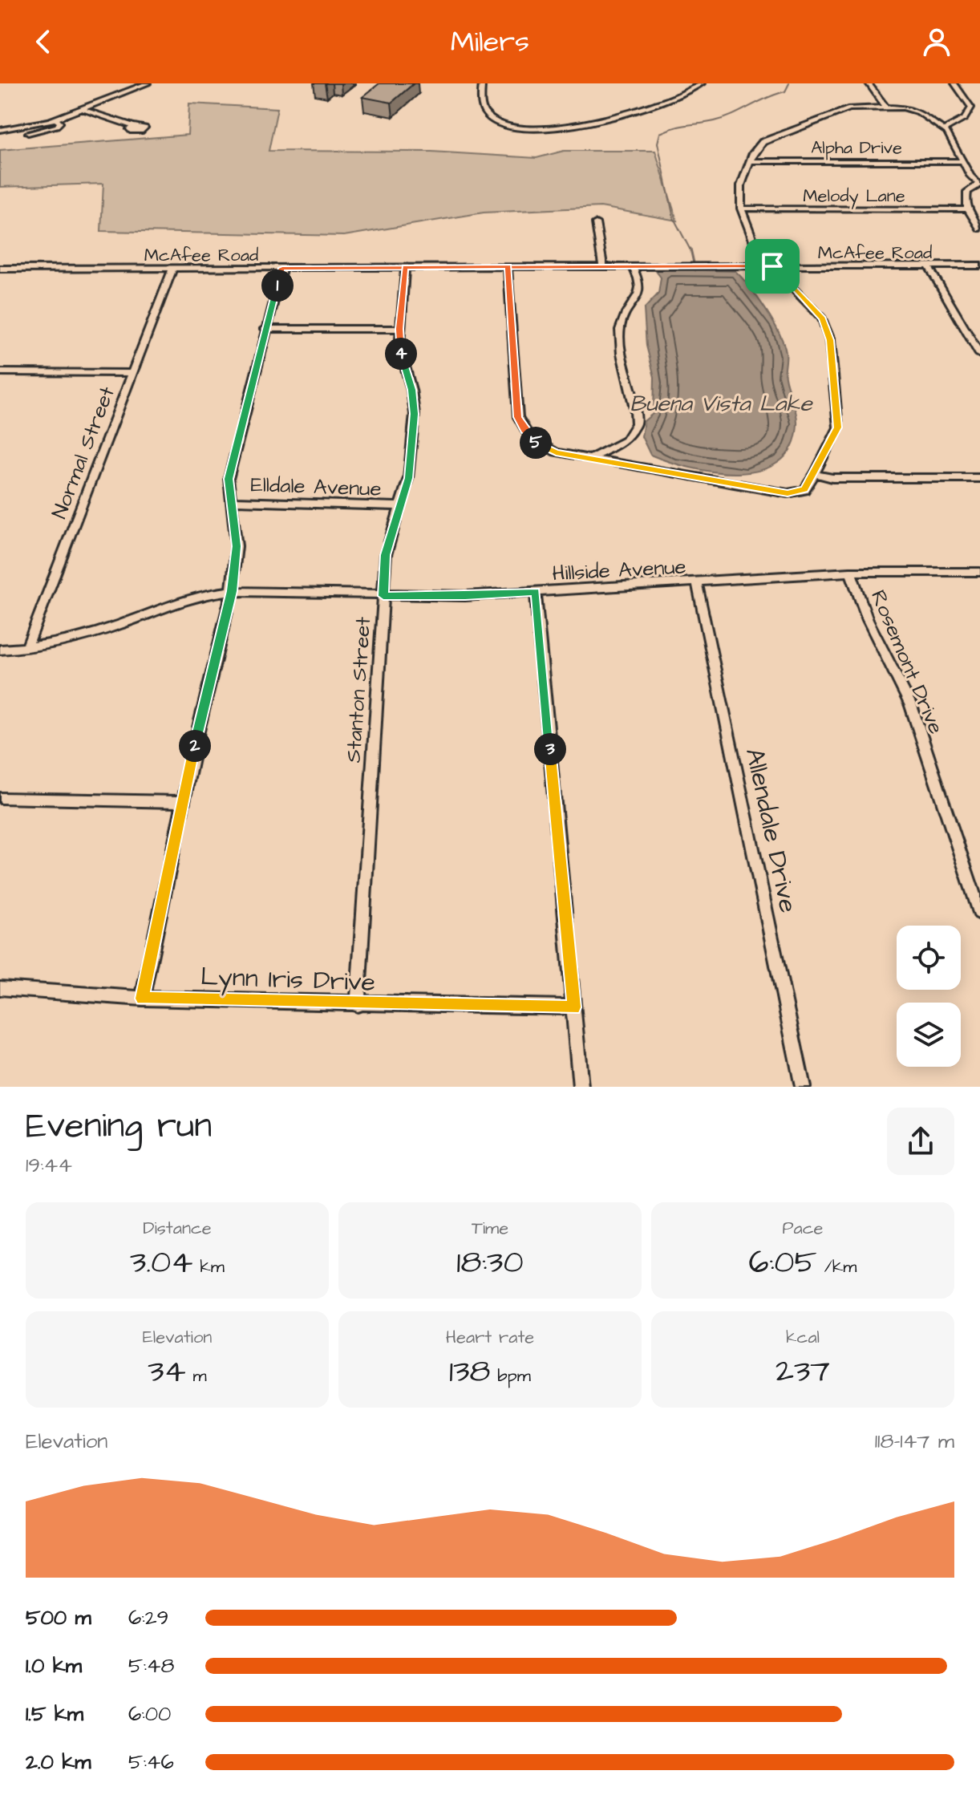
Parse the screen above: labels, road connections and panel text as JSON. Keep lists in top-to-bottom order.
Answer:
{
  "streets": {
    "street": [
      "Alpha Drive",
      "Melody Lane",
      "McAfee Road",
      "Normal Street",
      "Elldale Avenue",
      "Hillside Avenue",
      "Rosemont Drive",
      "Stanton Street",
      "Allendale Drive",
      "Lynn Iris Drive"
    ]
  },
  "crossings": [
    ["McAfee Road", "Normal Street"],
    ["McAfee Road", "Stanton Street"],
    ["Normal Street", "Hillside Avenue"],
    ["Elldale Avenue", "Stanton Street"],
    ["Hillside Avenue", "Rosemont Drive"],
    ["Hillside Avenue", "Stanton Street"],
    ["Hillside Avenue", "Allendale Drive"],
    ["Stanton Street", "Lynn Iris Drive"]
  ],
  "water": ["Buena Vista Lake"],
  "page": {
    "header": "Milers",
    "pins": [
      "1",
      "4",
      "5",
      "2",
      "3"
    ],
    "heading": ["Evening run", "19:44"],
    "stats": [
      ["Distance", "3.04 km"],
      ["Time", "18:30"],
      ["Pace", "6:05 /km"],
      ["Elevation", "34 m"],
      ["Heart rate", "138 bpm"],
      ["kcal", "237"]
    ],
    "chart": ["Elevation", "118–147 m"],
    "list": [
      {
        "name": "500 m",
        "note": "6:29"
      },
      {
        "name": "1.0 km",
        "note": "5:48"
      },
      {
        "name": "1.5 km",
        "note": "6:00"
      },
      {
        "name": "2.0 km",
        "note": "5:46"
      }
    ]
  }
}
